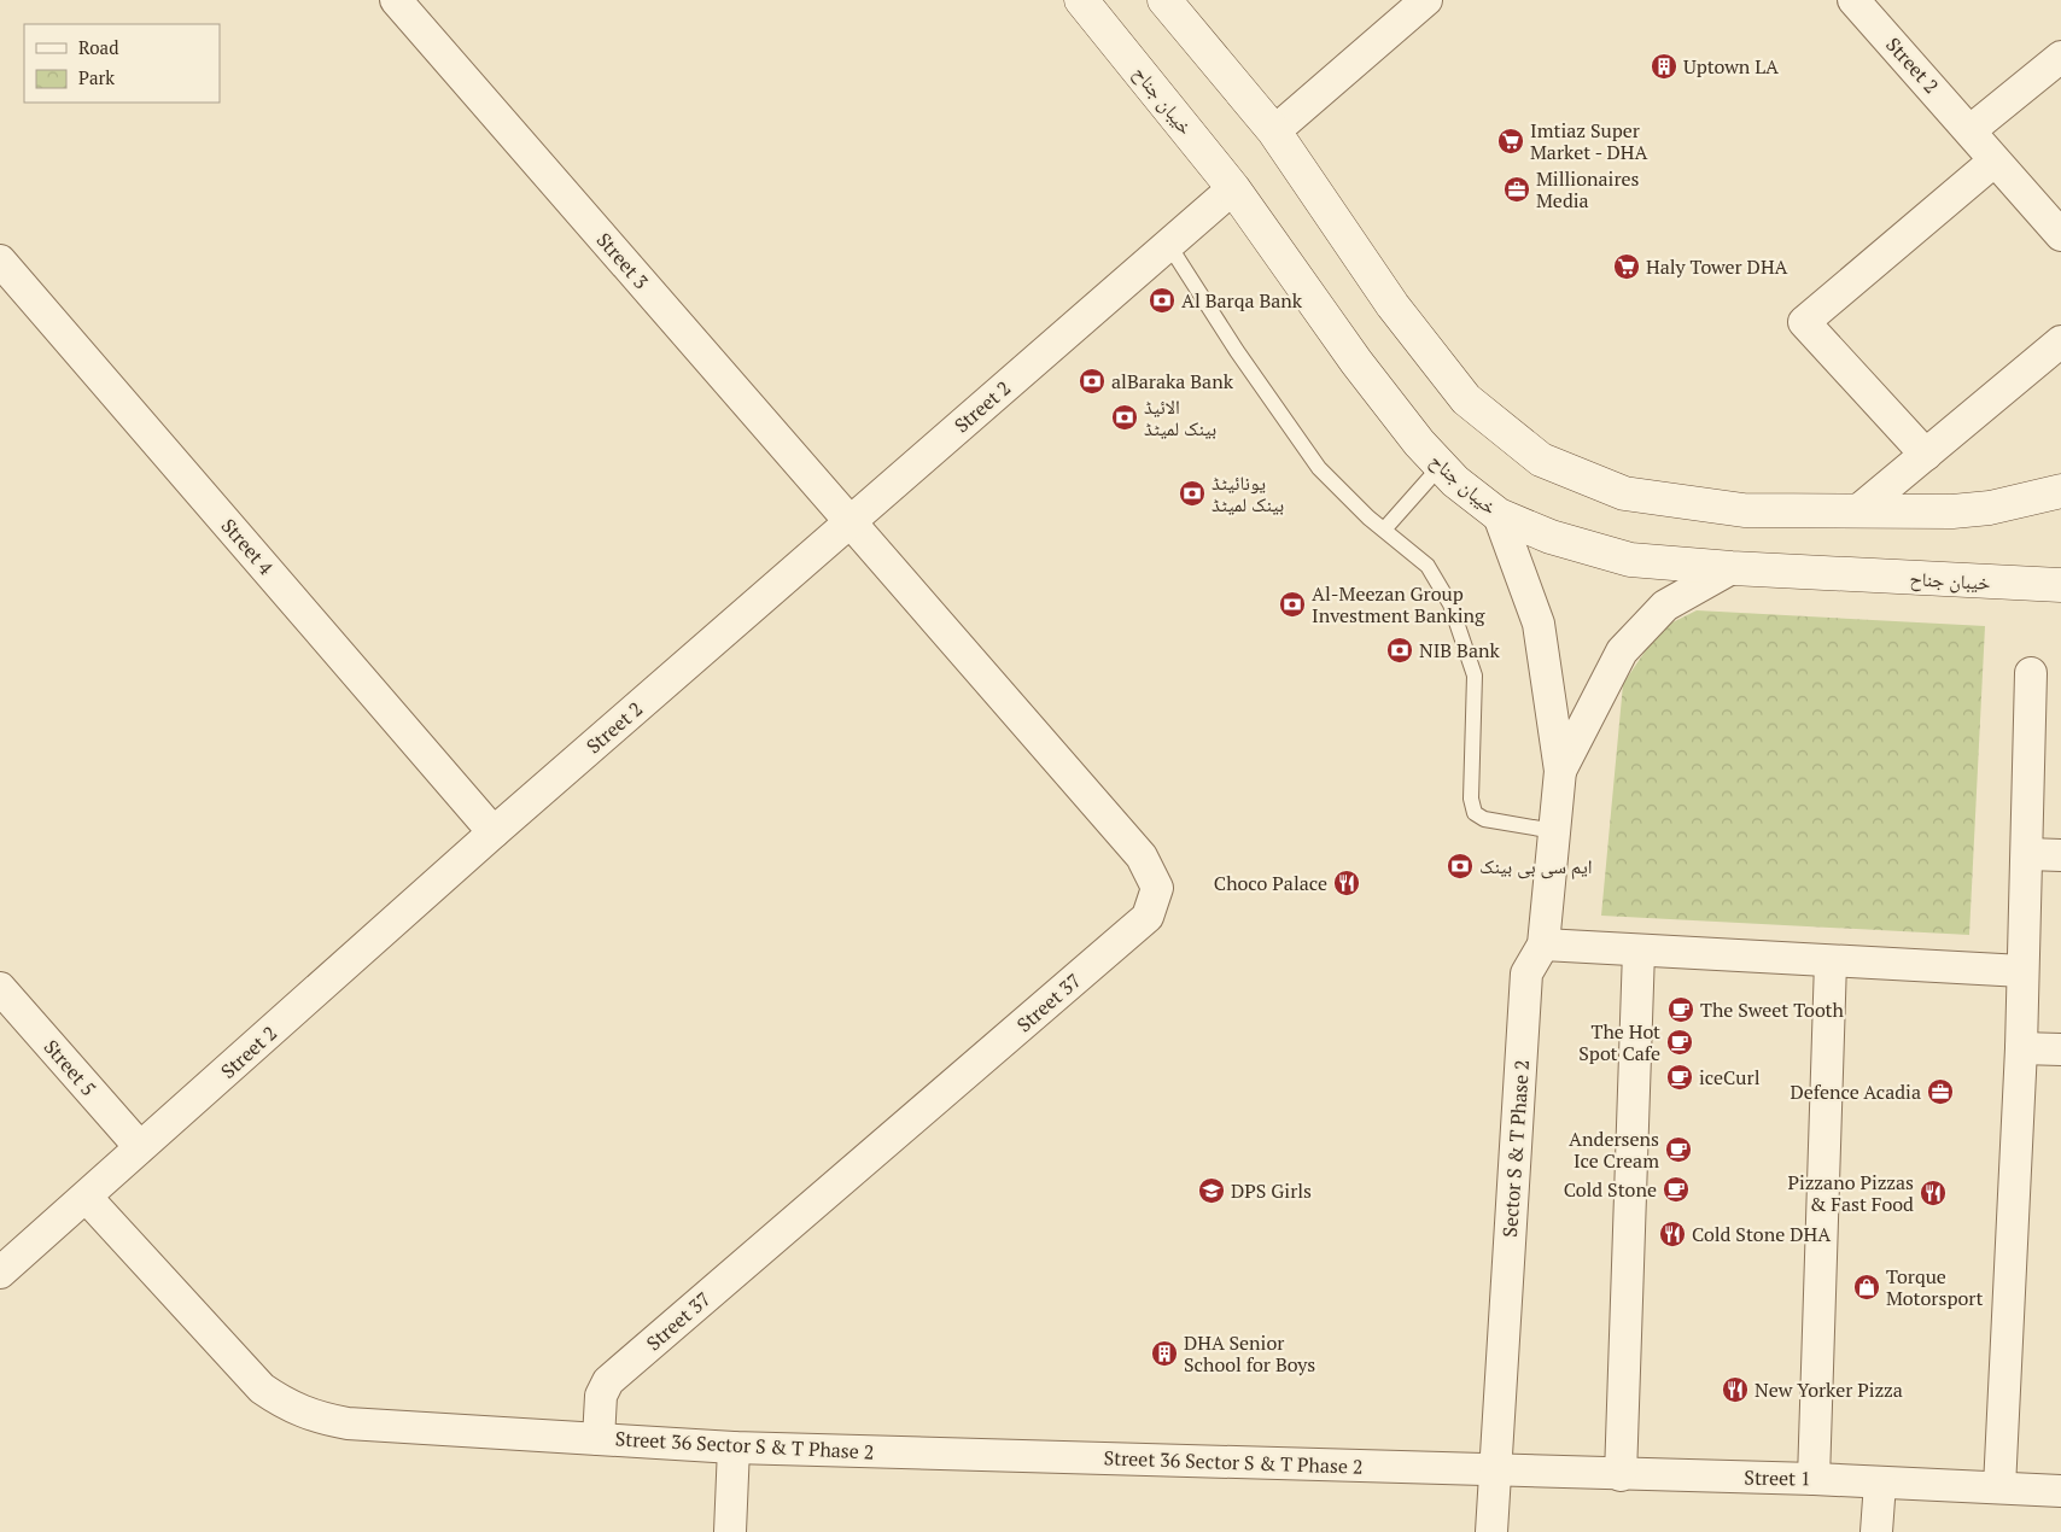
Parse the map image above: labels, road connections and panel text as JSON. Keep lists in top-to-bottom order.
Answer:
{
  "streets": {
    "main road": ["خیبان جناح"],
    "street": [
      "Street 2",
      "Street 3",
      "Street 4",
      "Street 37",
      "Street 5",
      "Sector S & T Phase 2",
      "Street 36 Sector S & T Phase 2",
      "Street 1"
    ]
  },
  "crossings": [
    ["Street 2", "خیبان جناح"],
    ["Street 2", "Street 3"],
    ["Street 2", "Street 4"],
    ["Street 2", "Street 37"],
    ["Street 2", "Street 5"],
    ["Street 2", "Street 36 Sector S & T Phase 2"],
    ["خیبان جناح", "Sector S & T Phase 2"],
    ["Street 3", "Street 37"],
    ["Street 37", "Street 36 Sector S & T Phase 2"],
    ["Sector S & T Phase 2", "Street 36 Sector S & T Phase 2"],
    ["Sector S & T Phase 2", "Street 1"],
    ["Street 36 Sector S & T Phase 2", "Street 1"]
  ],
  "places": {
    "building": ["Uptown LA", "DHA Senior School for Boys"],
    "supermarket": ["Imtiaz Super Market - DHA", "Haly Tower DHA"],
    "office": ["Millionaires Media", "Defence Acadia"],
    "bank": [
      "Al Barqa Bank",
      "alBaraka Bank",
      "الائیڈ بینک لمیٹڈ",
      "یونائیٹڈ بینک لمیٹڈ",
      "Al-Meezan Group Investment Banking",
      "NIB Bank",
      "ایم سی بی بینک"
    ],
    "restaurant": [
      "Choco Palace",
      "Pizzano Pizzas & Fast Food",
      "Cold Stone DHA",
      "New Yorker Pizza"
    ],
    "cafe": [
      "The Sweet Tooth",
      "The Hot Spot Cafe",
      "iceCurl",
      "Andersens Ice Cream",
      "Cold Stone"
    ],
    "school or university": ["DPS Girls"],
    "shop": ["Torque Motorsport"]
  },
  "legend": ["Road", "Park"]
}
